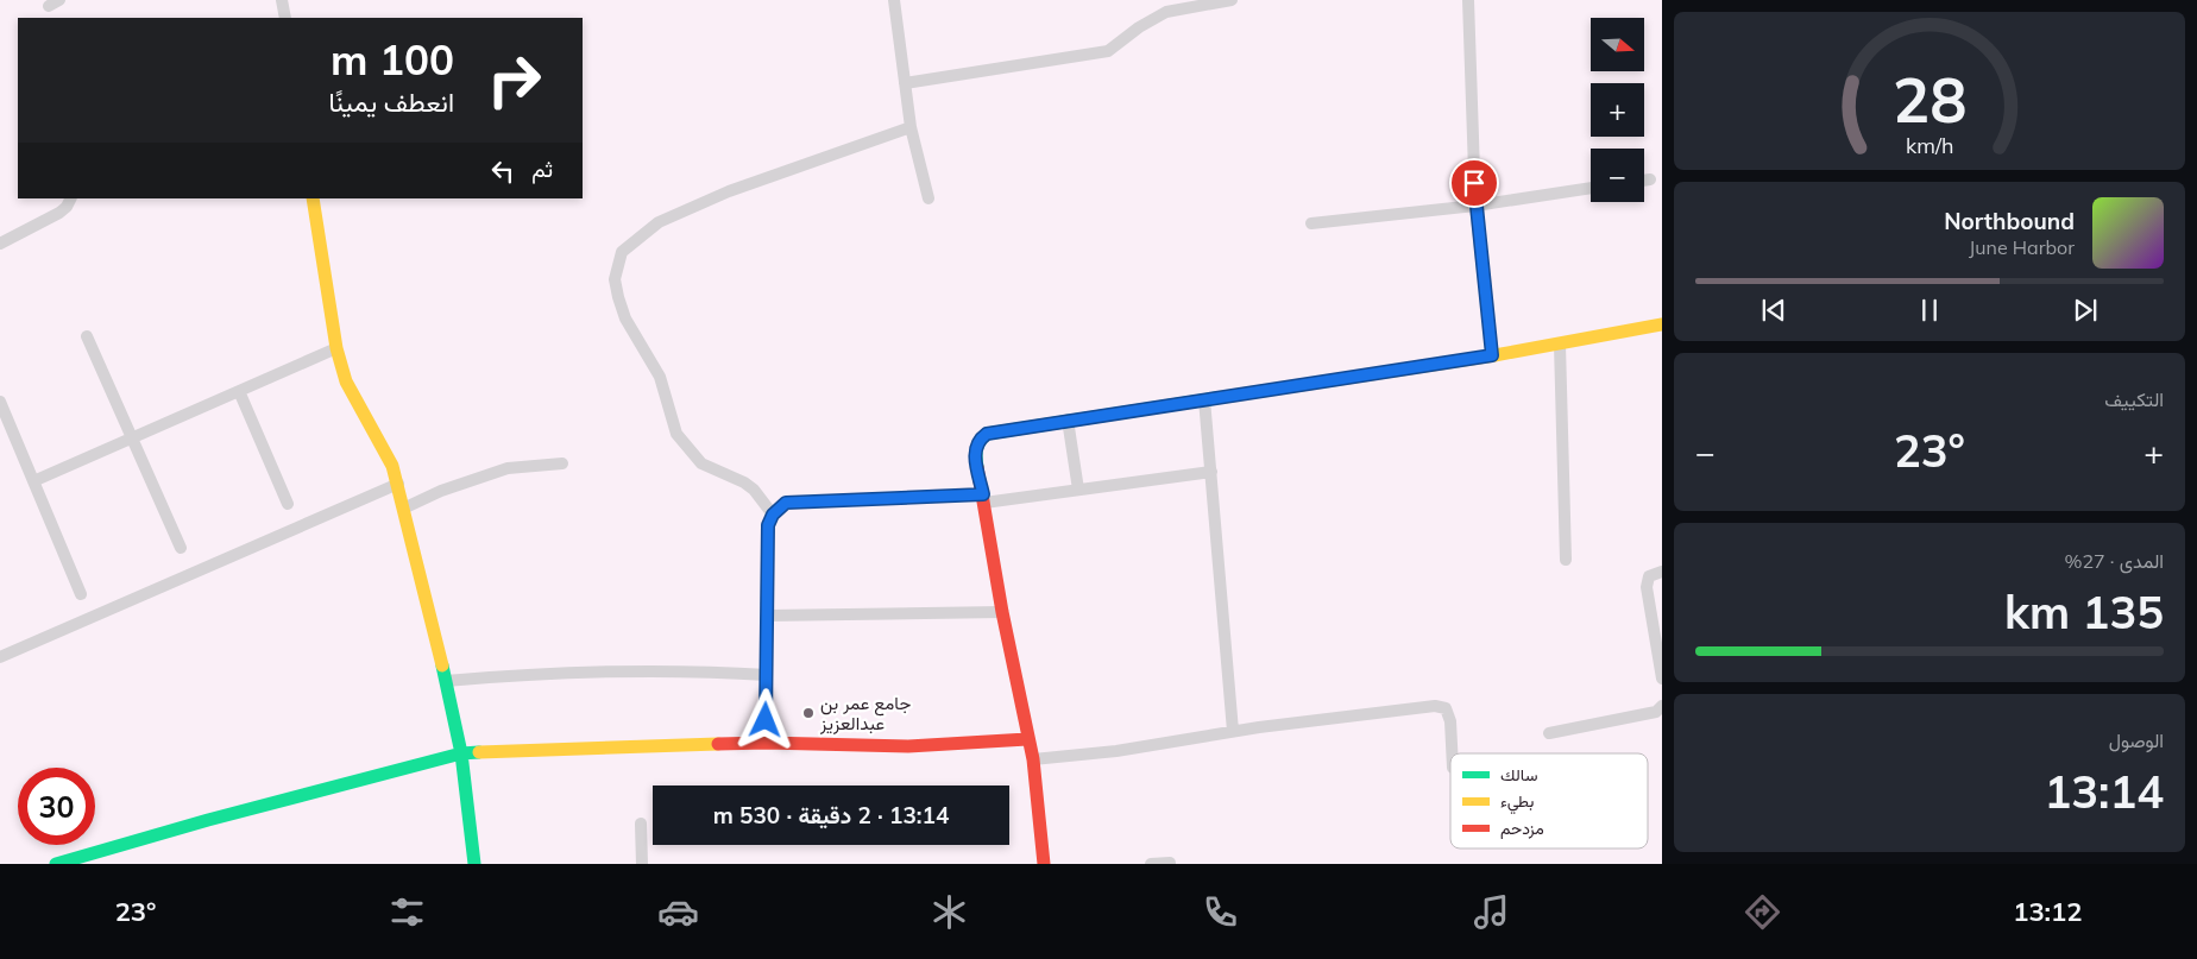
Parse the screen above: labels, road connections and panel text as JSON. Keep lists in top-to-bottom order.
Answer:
{
  "places": ["جامع عمر بن عبدالعزيز"],
  "legend": ["سالك", "بطيء", "مزدحم"],
  "north": "right",
  "page": {
    "map_buttons": ["+", "−"],
    "turn": ["100 m", "انعطف يمينًا"],
    "then": "ثم",
    "song": ["Northbound", "June Harbor"],
    "tile": [
      "التكييف",
      ["المدى · 27%", "135 km"],
      ["الوصول", "13:14"]
    ],
    "heat": ["−", "23°", "+"],
    "limit": "30",
    "trip": "13:14 · 2 دقيقة · 530 m",
    "tabs": ["13:12", "23°"],
    "gauge": ["28", "km/h"]
  }
}
